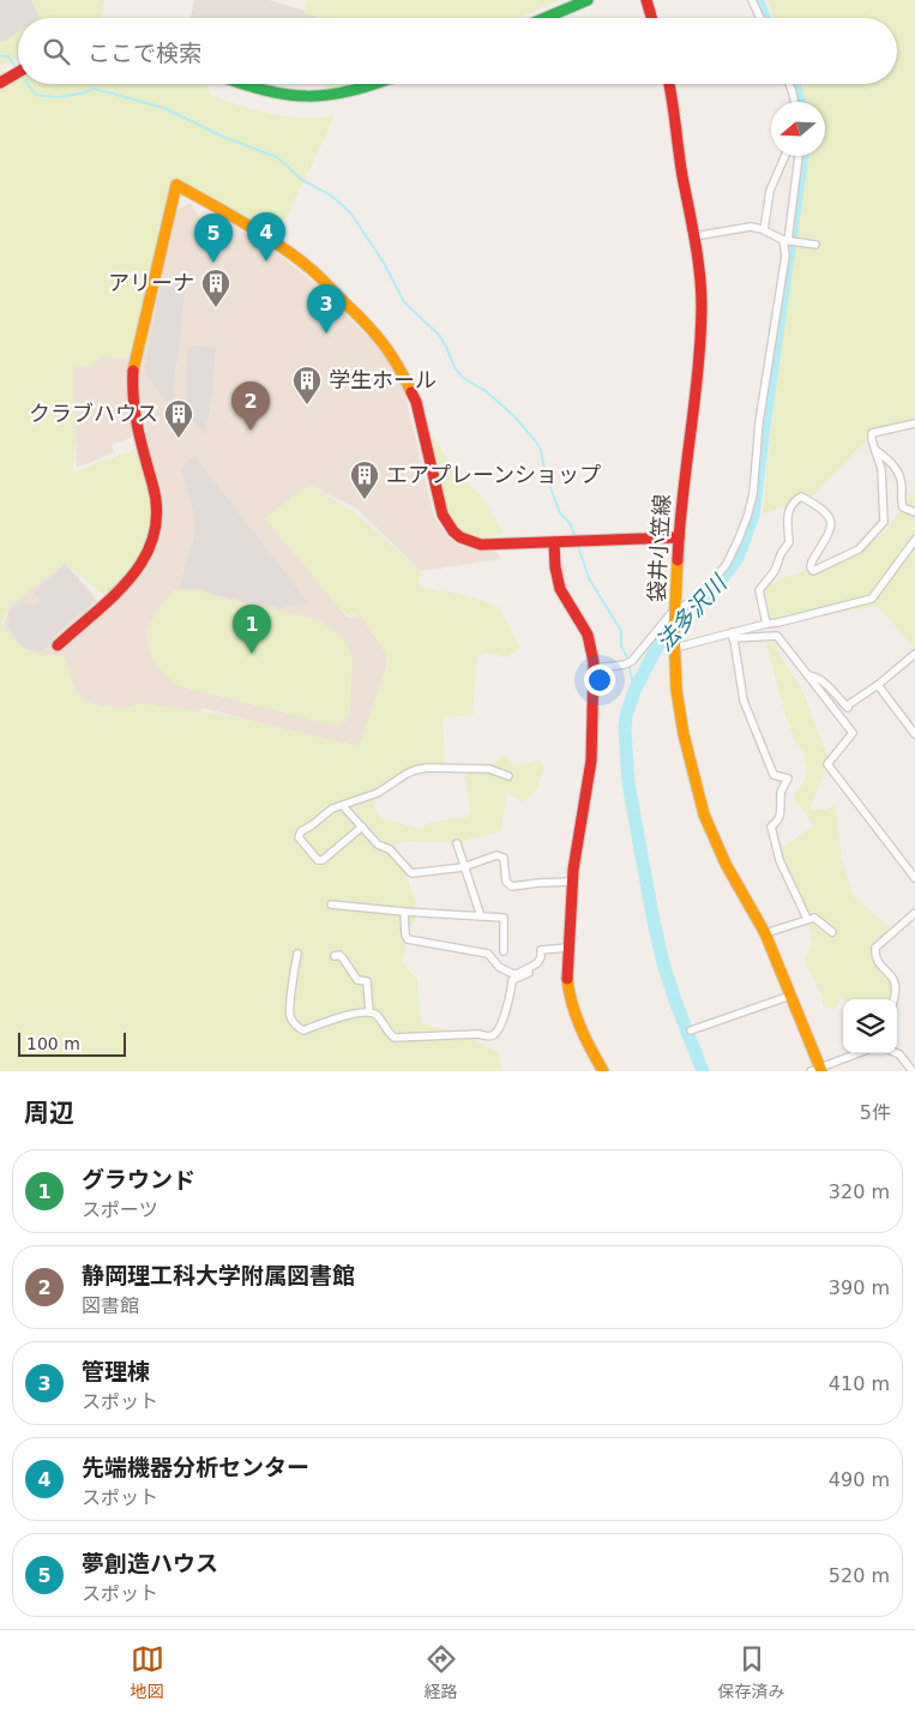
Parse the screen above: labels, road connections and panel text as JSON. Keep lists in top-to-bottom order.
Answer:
{
  "streets": {
    "street": ["袋井小笠線"]
  },
  "water": ["法多沢川"],
  "places": {
    "building": [
      "アリーナ",
      "学生ホール",
      "クラブハウス",
      "エアプレーンショップ"
    ]
  },
  "scale_bar": "100 m",
  "north": "left",
  "page": {
    "search": "ここで検索",
    "pins": [
      "4",
      "5",
      "3",
      "2",
      "1"
    ],
    "scale": "100 m",
    "heading": ["周辺", "5件"],
    "list": [
      {
        "mark": "1",
        "name": "グラウンド",
        "note": "スポーツ",
        "value": "320 m"
      },
      {
        "mark": "2",
        "name": "静岡理工科大学附属図書館",
        "note": "図書館",
        "value": "390 m"
      },
      {
        "mark": "3",
        "name": "管理棟",
        "note": "スポット",
        "value": "410 m"
      },
      {
        "mark": "4",
        "name": "先端機器分析センター",
        "note": "スポット",
        "value": "490 m"
      },
      {
        "mark": "5",
        "name": "夢創造ハウス",
        "note": "スポット",
        "value": "520 m"
      }
    ],
    "nav": ["地図", "経路", "保存済み"]
  }
}
